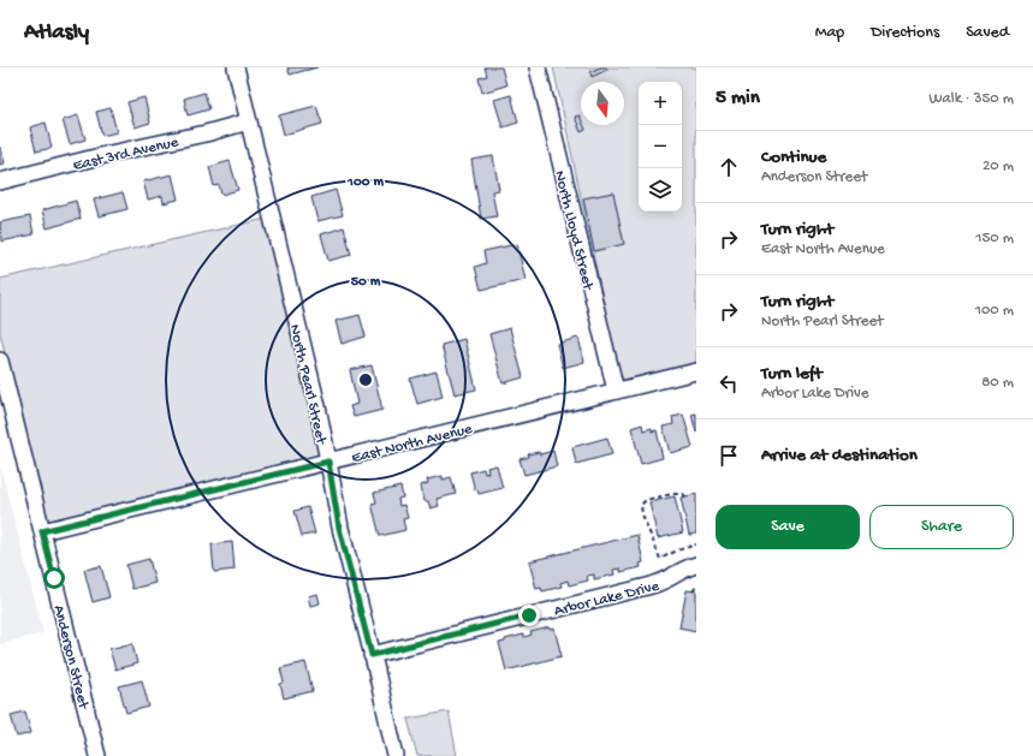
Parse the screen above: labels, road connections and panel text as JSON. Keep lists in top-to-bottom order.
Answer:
{
  "streets": {
    "street": [
      "East 3rd Avenue",
      "North Lloyd Street",
      "North Pearl Street",
      "East North Avenue",
      "Arbor Lake Drive",
      "Anderson Street"
    ]
  },
  "crossings": [
    ["East 3rd Avenue", "North Pearl Street"],
    ["North Lloyd Street", "East North Avenue"],
    ["North Pearl Street", "East North Avenue"],
    ["North Pearl Street", "Arbor Lake Drive"],
    ["East North Avenue", "Anderson Street"]
  ],
  "north": "bottom",
  "page": {
    "header": "Atlasly",
    "nav": ["Map", "Directions", "Saved"],
    "heading": ["5 min", "Walk · 350 m"],
    "map_buttons": ["+", "−"],
    "list": [
      ["Continue", "Anderson Street", "20 m"],
      ["Turn right", "East North Avenue", "150 m"],
      ["Turn right", "North Pearl Street", "100 m"],
      ["Turn left", "Arbor Lake Drive", "80 m"],
      "Arrive at destination"
    ],
    "buttons": ["Save", "Share"]
  },
  "rings": ["100 m", "50 m"]
}
